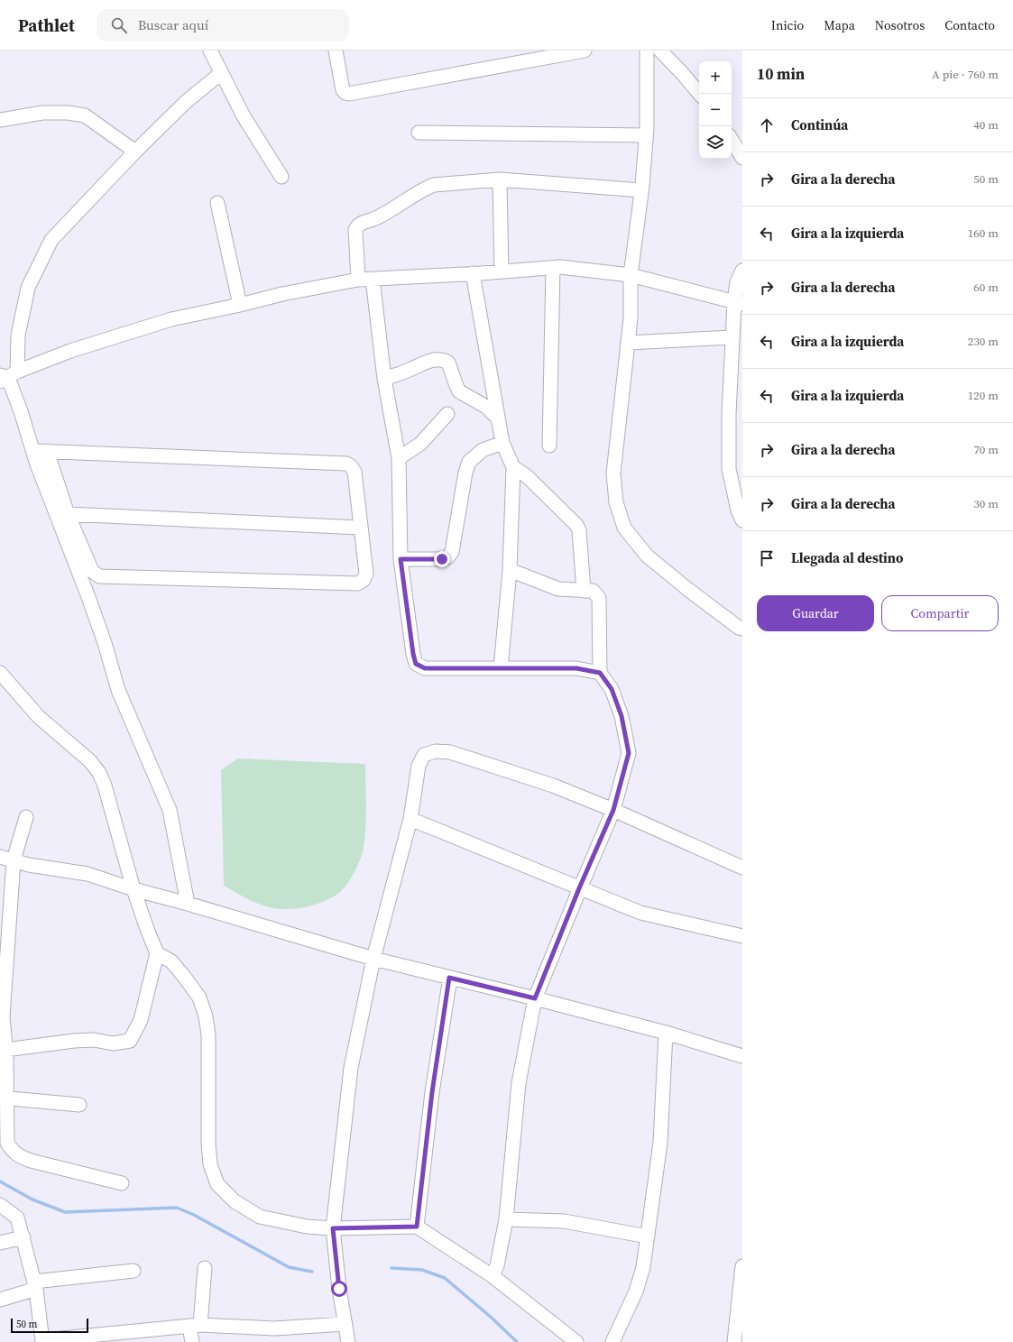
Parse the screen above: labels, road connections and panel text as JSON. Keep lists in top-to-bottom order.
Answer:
{
  "scale_bar": "50 m",
  "page": {
    "header": "Pathlet",
    "search": "Buscar aquí",
    "nav": [
      "Inicio",
      "Mapa",
      "Nosotros",
      "Contacto"
    ],
    "heading": ["10 min", "A pie · 760 m"],
    "map_buttons": ["+", "−"],
    "list": [
      ["Continúa", "40 m"],
      ["Gira a la derecha", "50 m"],
      ["Gira a la izquierda", "160 m"],
      ["Gira a la derecha", "60 m"],
      ["Gira a la izquierda", "230 m"],
      ["Gira a la izquierda", "120 m"],
      ["Gira a la derecha", "70 m"],
      ["Gira a la derecha", "30 m"],
      "Llegada al destino"
    ],
    "buttons": ["Guardar", "Compartir"],
    "scale": "50 m"
  }
}
